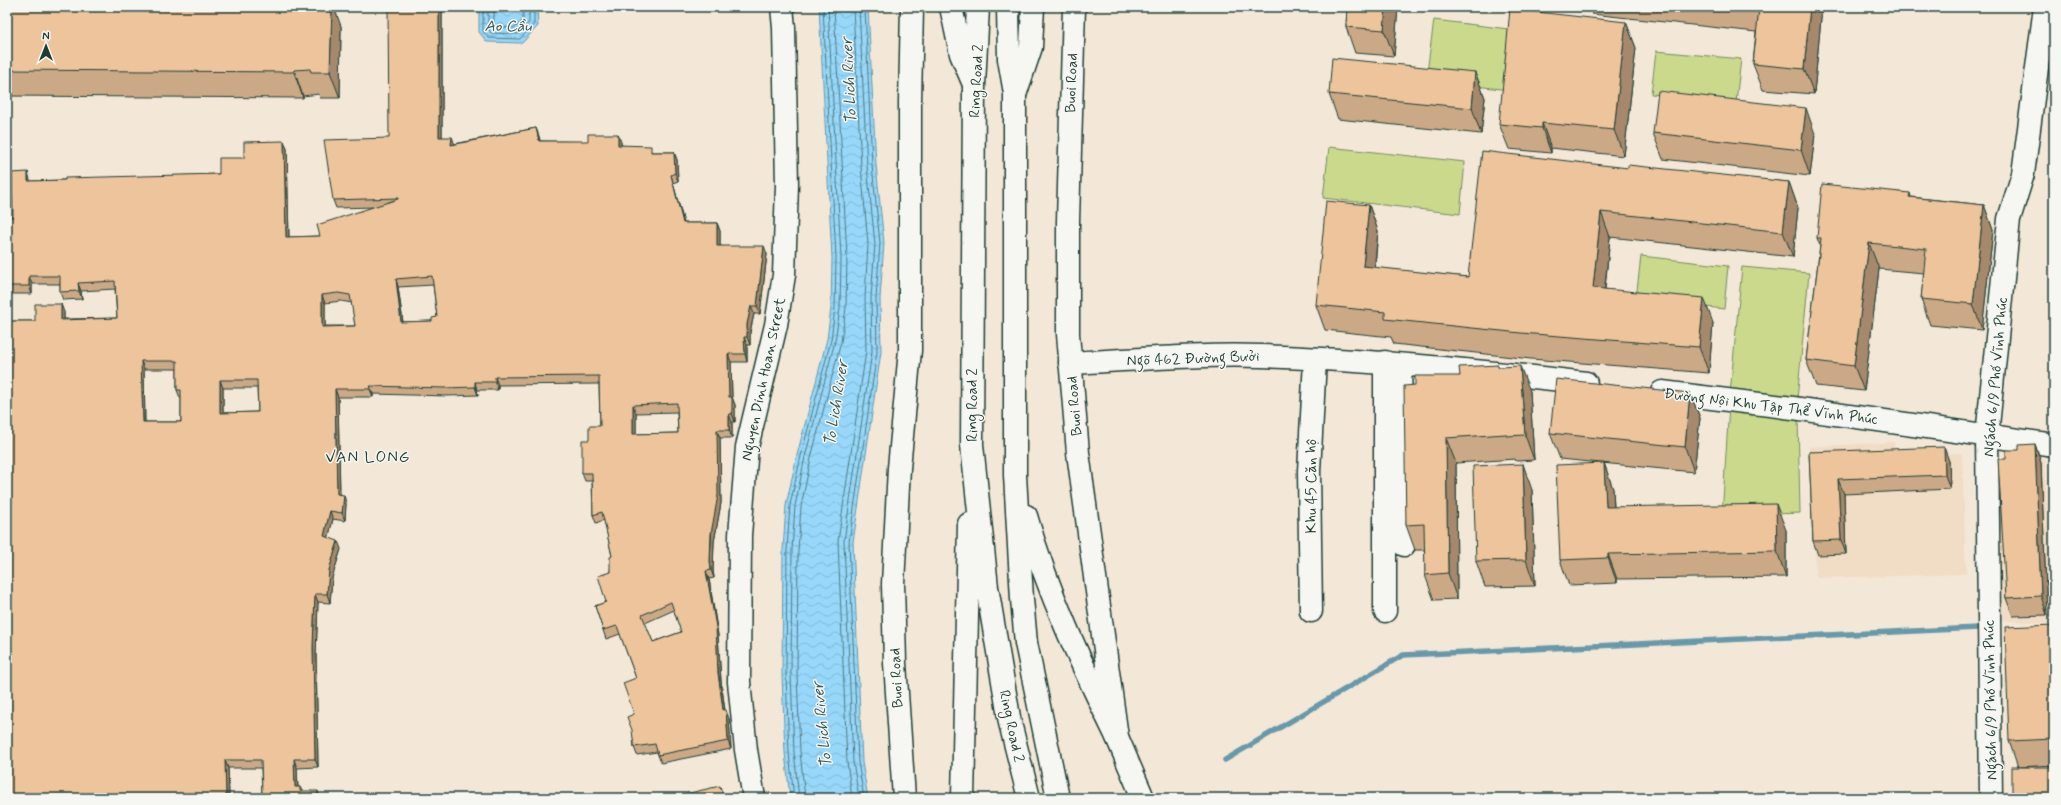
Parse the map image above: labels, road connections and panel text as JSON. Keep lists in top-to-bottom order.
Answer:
{
  "streets": {
    "main road": [
      "Ring Road 2",
      "Buoi Road",
      "Ngõ 462 Đường Bưởi",
      "Ngách 6/9 Phố Vĩnh Phúc",
      "Nguyen Dinh Hoan Street",
      "Đường Nội Khu Tập Thể Vĩnh Phúc",
      "Khu 45 Căn hộ"
    ]
  },
  "crossings": [
    ["Buoi Road", "Ngõ 462 Đường Bưởi"],
    ["Ngõ 462 Đường Bưởi", "Khu 45 Căn hộ"],
    ["Ngách 6/9 Phố Vĩnh Phúc", "Đường Nội Khu Tập Thể Vĩnh Phúc"]
  ],
  "districts": ["VAN LONG"],
  "water": ["Ao Cầu", "To Lich River"],
  "north": "top"
}
